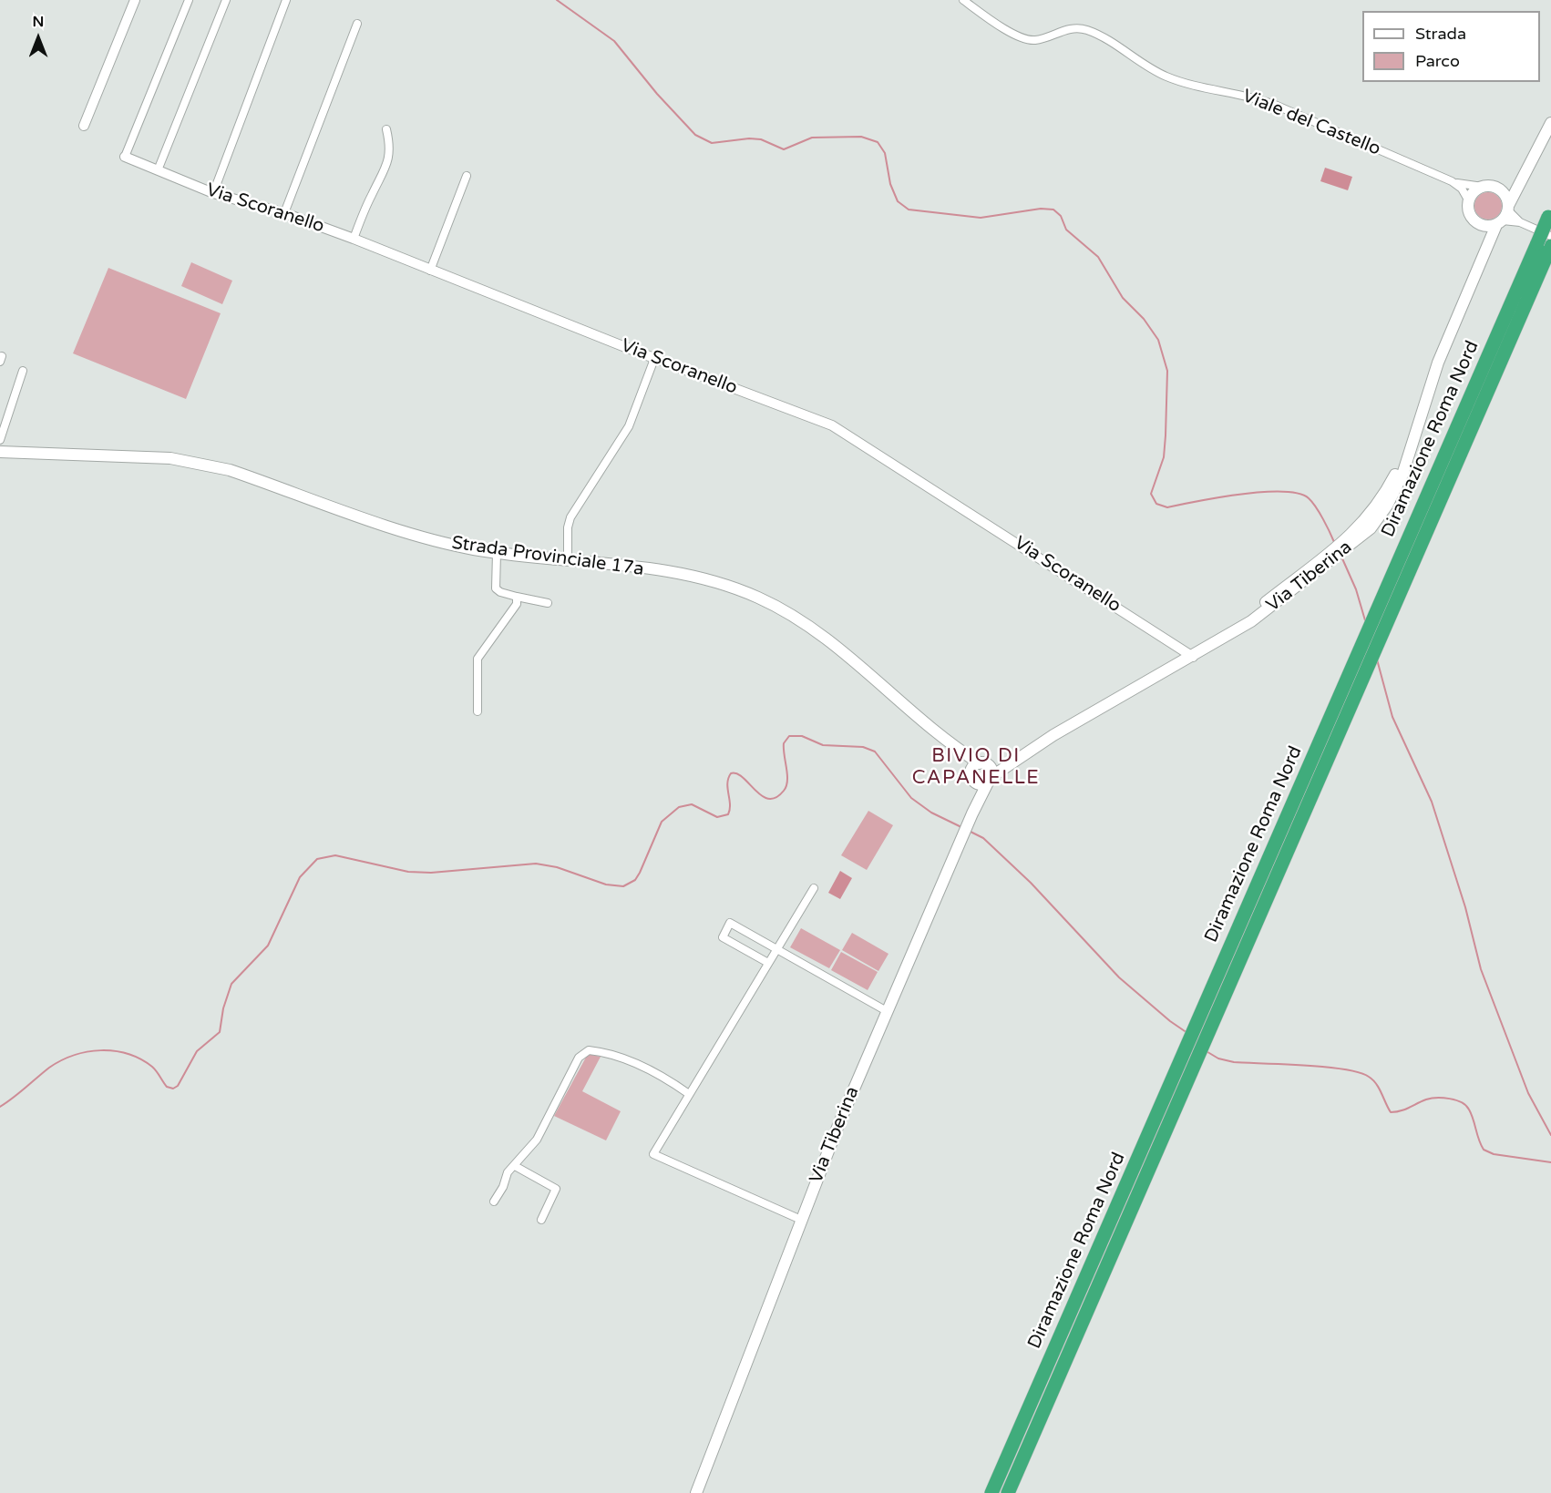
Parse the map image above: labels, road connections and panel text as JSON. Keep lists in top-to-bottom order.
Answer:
{
  "streets": {
    "highway": ["Diramazione Roma Nord"],
    "main road": ["Strada Provinciale 17a", "Via Tiberina"],
    "street": ["Viale del Castello", "Via Scoranello"]
  },
  "crossings": [
    ["Via Scoranello", "Via Tiberina"]
  ],
  "districts": ["BIVIO DI CAPANELLE"],
  "legend": ["Strada", "Parco"],
  "north": "top"
}
